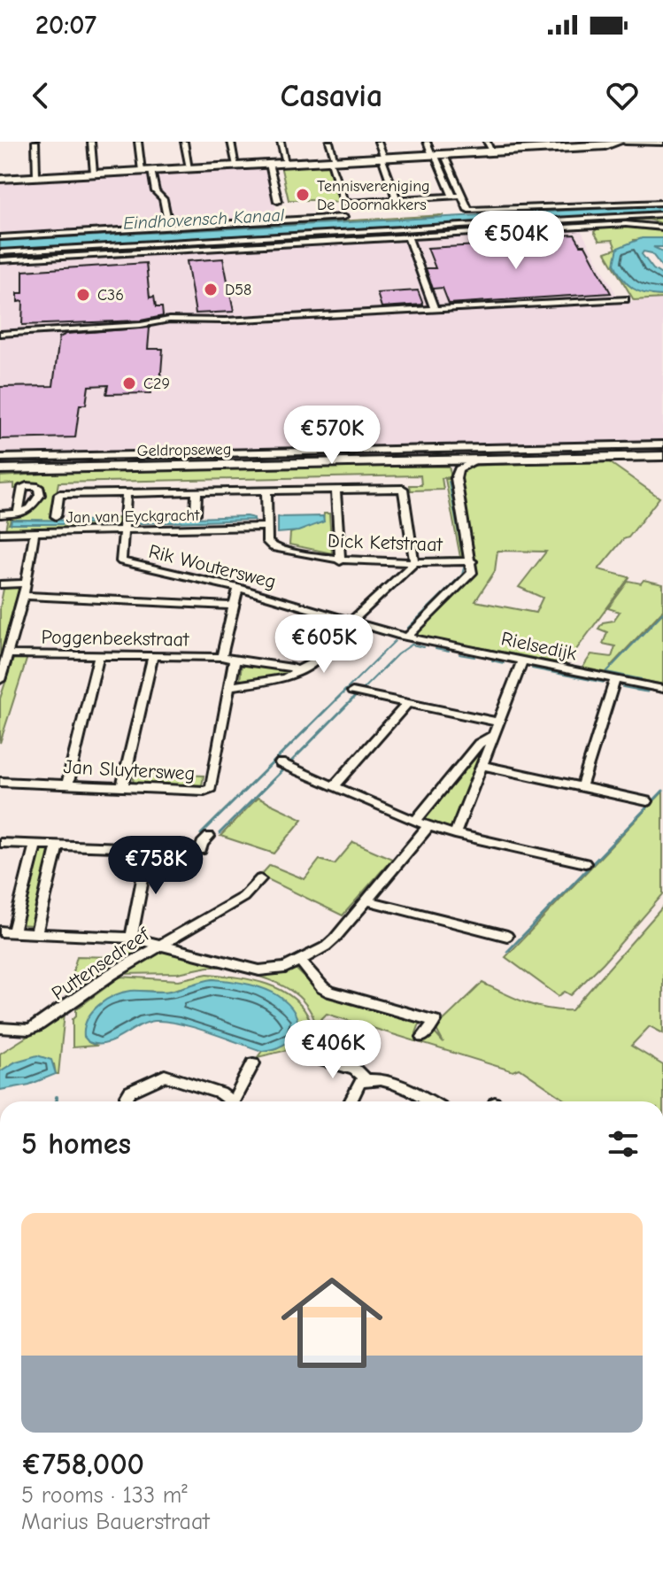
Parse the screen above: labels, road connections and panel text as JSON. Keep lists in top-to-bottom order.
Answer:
{
  "streets": {
    "main road": ["Geldropseweg"],
    "street": [
      "Jan van Eyckgracht",
      "Dick Ketstraat",
      "Rik Woutersweg",
      "Poggenbeekstraat",
      "Rielsedijk",
      "Jan Sluytersweg",
      "Puttensedreef"
    ]
  },
  "crossings": [
    ["Jan van Eyckgracht", "Dick Ketstraat"],
    ["Jan van Eyckgracht", "Rik Woutersweg"],
    ["Rik Woutersweg", "Rielsedijk"]
  ],
  "water": ["Eindhovensch Kanaal"],
  "places": [
    "Tennisvereniging De Doornakkers",
    "D58",
    "C36",
    "C29"
  ],
  "page": {
    "status": "20:07",
    "header": "Casavia",
    "price": [
      "€504K",
      "€570K",
      "€605K",
      "€758K",
      "€406K"
    ],
    "heading": "5 homes",
    "list": [
      {
        "name": "€758,000",
        "note": "5 rooms · 133 m² · Marius Bauerstraat"
      }
    ]
  }
}
